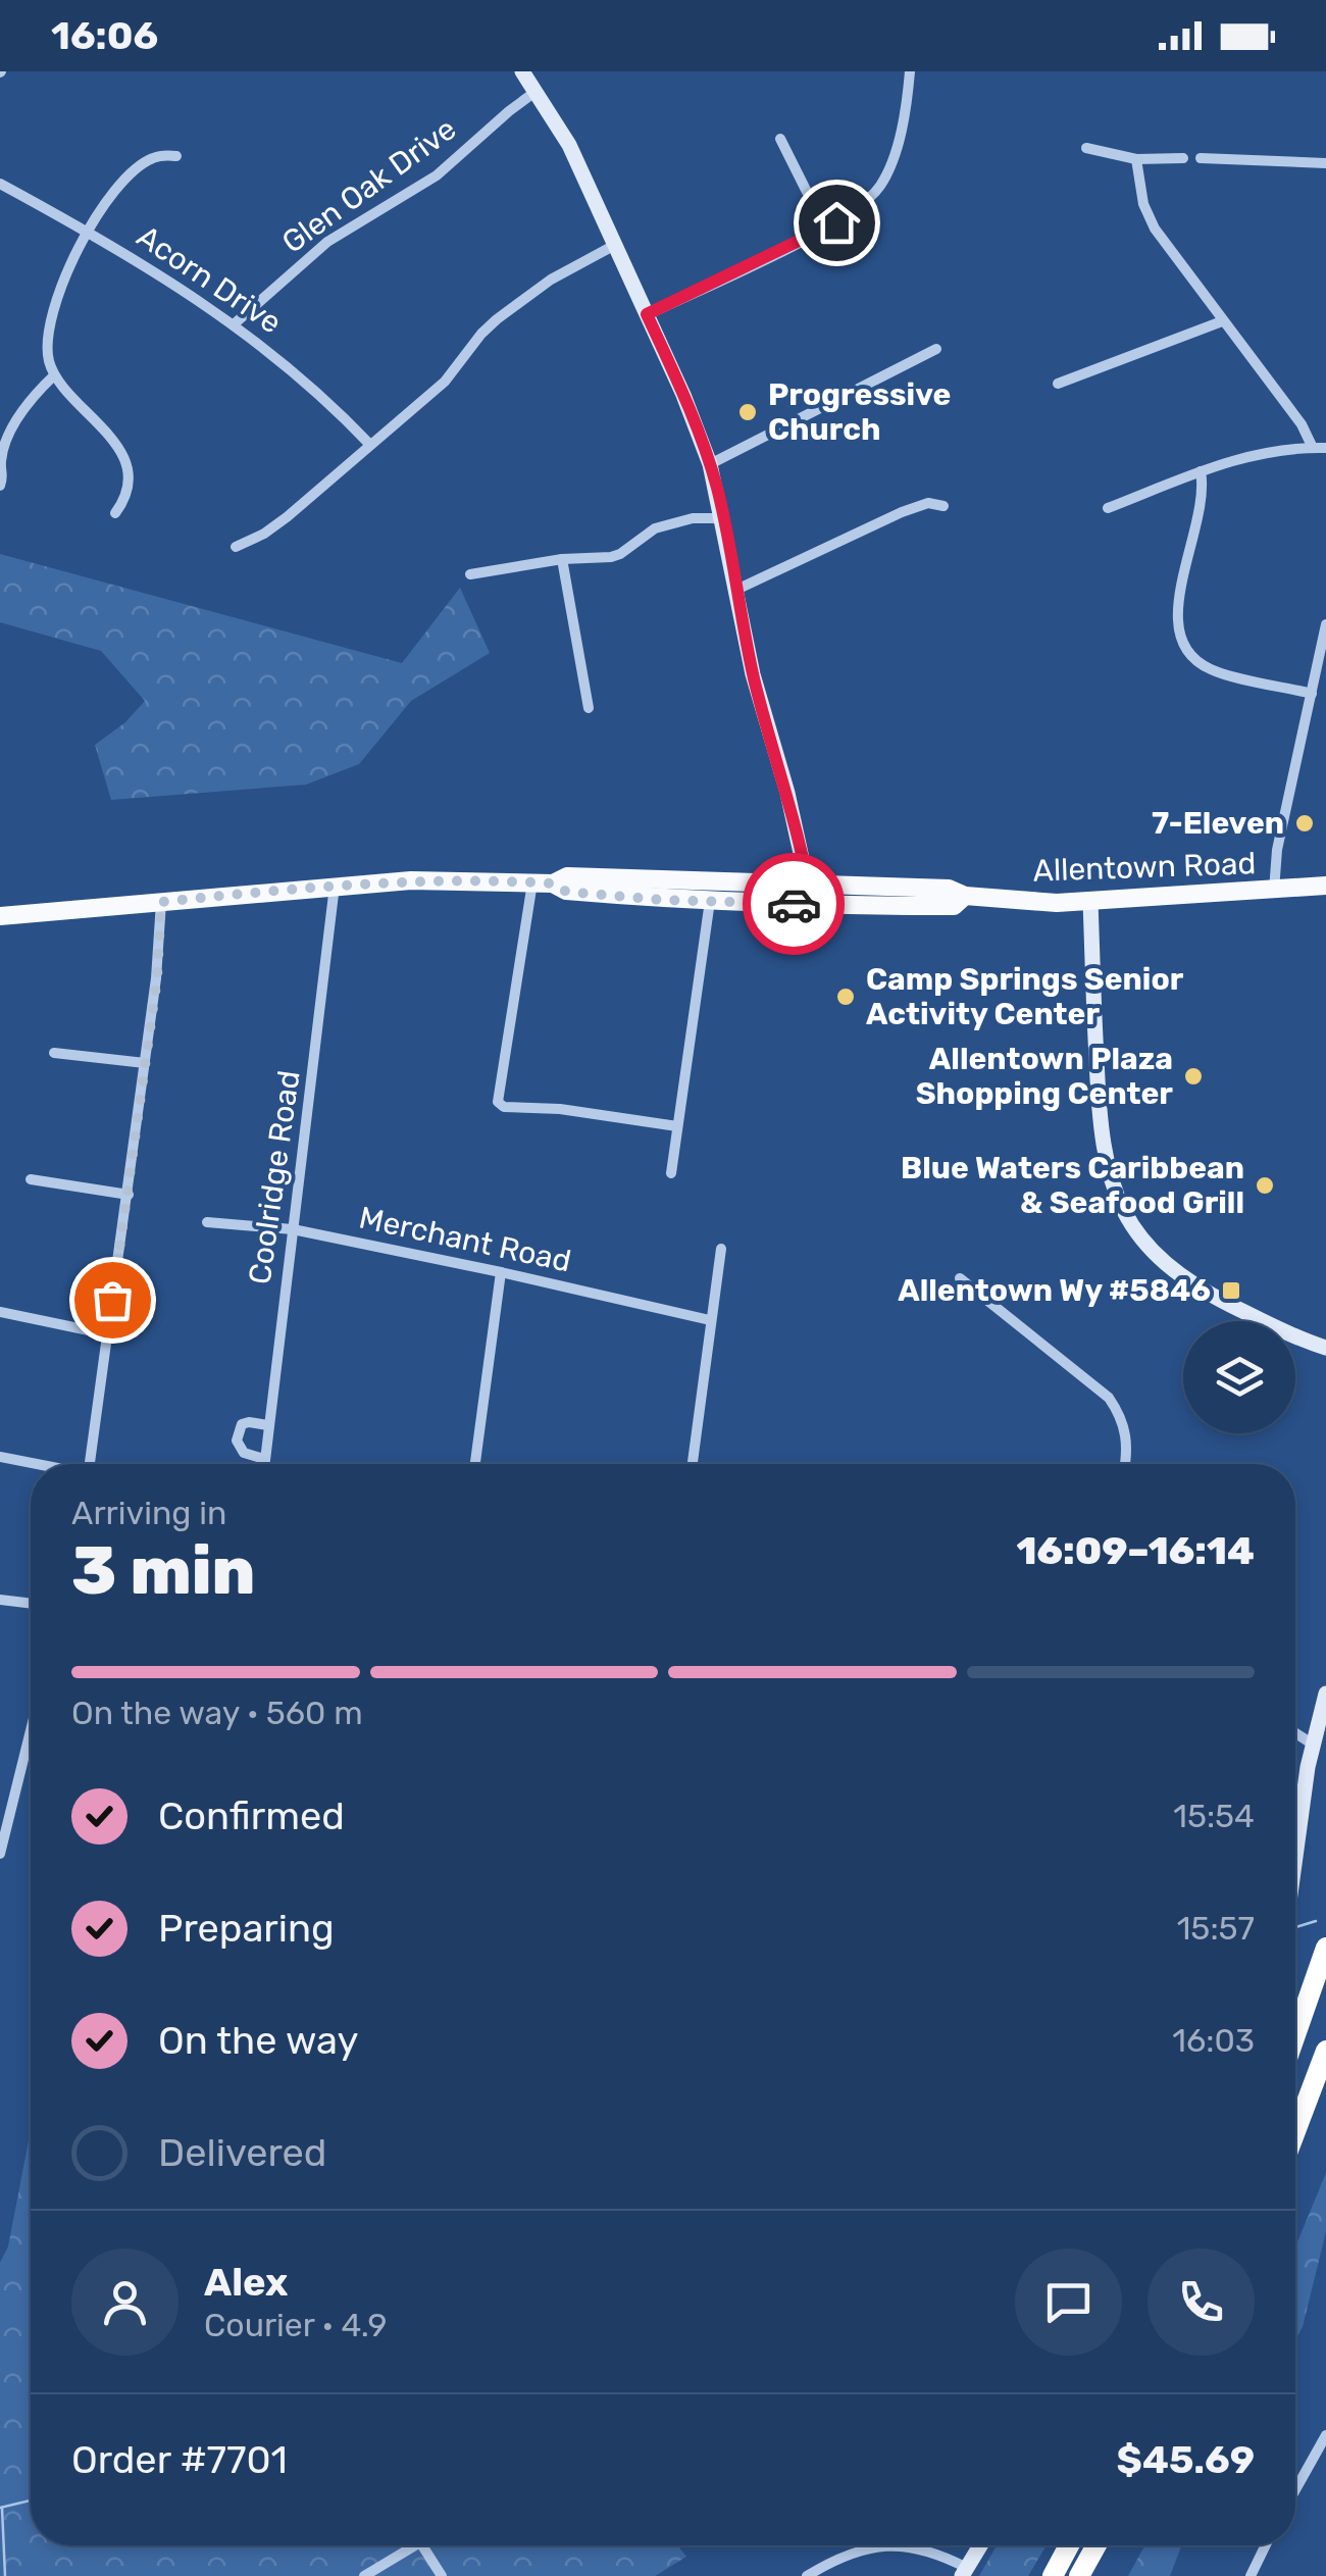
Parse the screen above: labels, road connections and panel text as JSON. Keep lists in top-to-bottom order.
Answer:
{
  "streets": {
    "main road": ["Allentown Road"],
    "street": [
      "Glen Oak Drive",
      "Acorn Drive",
      "Coolridge Road",
      "Merchant Road"
    ]
  },
  "crossings": [
    ["Glen Oak Drive", "Acorn Drive"],
    ["Allentown Road", "Coolridge Road"],
    ["Coolridge Road", "Merchant Road"]
  ],
  "places": {
    "other": [
      "Progressive Church",
      "7-Eleven",
      "Camp Springs Senior Activity Center",
      "Allentown Plaza Shopping Center",
      "Blue Waters Caribbean & Seafood Grill"
    ],
    "transit": ["Allentown Wy #5846"]
  },
  "page": {
    "status": "16:06",
    "heading": ["3 min", "Arriving in", "16:09–16:14"],
    "panel": [
      "Alex",
      "Courier · 4.9",
      "Order #7701",
      "$45.69"
    ],
    "bar": "On the way · 560 m",
    "list": [
      ["Confirmed", "15:54"],
      ["Preparing", "15:57"],
      ["On the way", "16:03"],
      "Delivered"
    ]
  }
}
